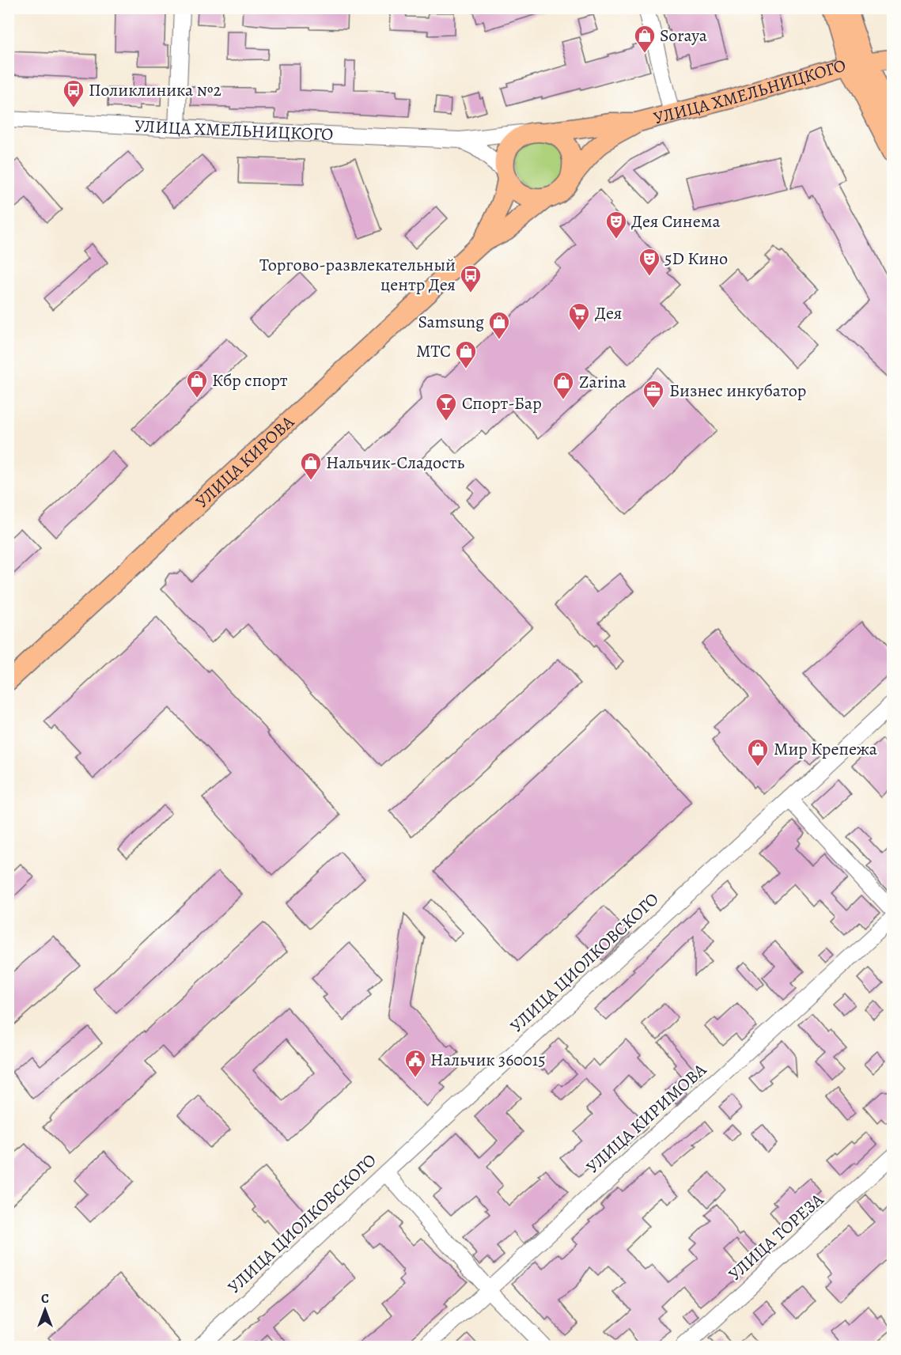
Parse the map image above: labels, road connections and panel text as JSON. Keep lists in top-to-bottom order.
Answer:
{
  "streets": {
    "main road": ["УЛИЦА ХМЕЛЬНИЦКОГО", "УЛИЦА КИРОВА"],
    "street": ["УЛИЦА ЦИОЛКОВСКОГО", "УЛИЦА КИРИМОВА", "УЛИЦА ТОРЕЗА"]
  },
  "places": {
    "shop": [
      "Soraya",
      "Samsung",
      "МТС",
      "Кбр спорт",
      "Zarina",
      "Нальчик-Сладость",
      "Мир Крепежа"
    ],
    "bus stop": ["Поликлиника №2", "Торгово-развлекательный центр Дея"],
    "theatre": ["Дея Синема", "5D Кино"],
    "supermarket": ["Дея"],
    "office": ["Бизнес инкубатор"],
    "bar": ["Спорт-Бар"],
    "public building": ["Нальчик 360015"]
  },
  "north": "top"
}
